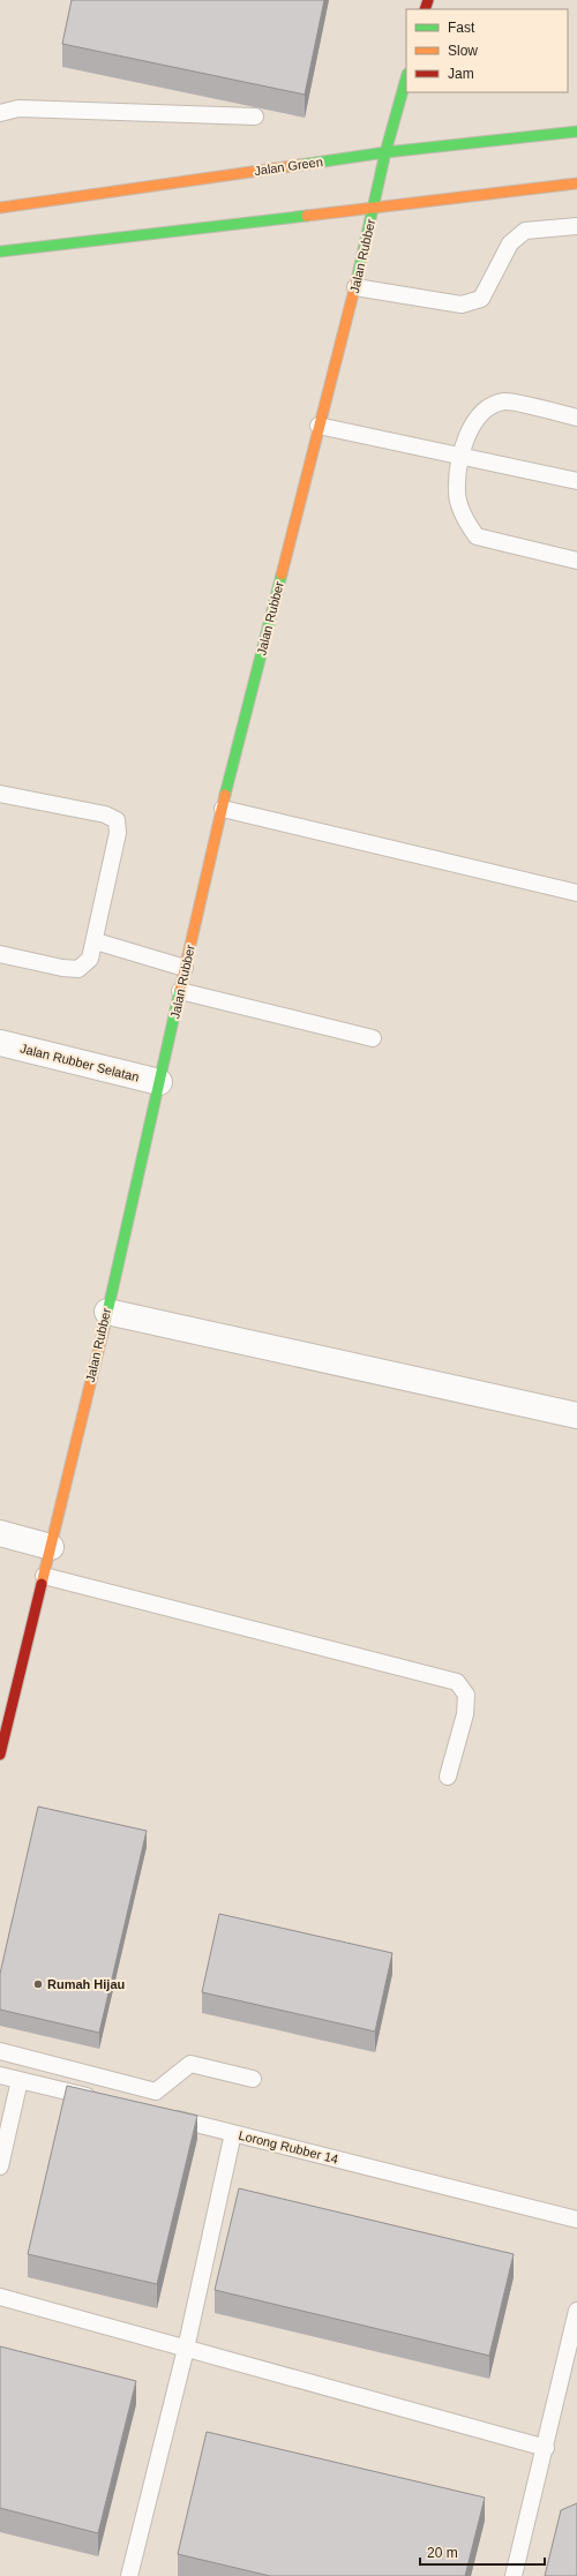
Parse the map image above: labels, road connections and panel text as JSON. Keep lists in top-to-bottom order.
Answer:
{
  "streets": {
    "main road": ["Jalan Green", "Jalan Rubber"],
    "street": ["Jalan Rubber Selatan"],
    "lane": ["Lorong Rubber 14"]
  },
  "crossings": [
    ["Jalan Green", "Jalan Rubber"],
    ["Jalan Rubber", "Jalan Rubber Selatan"]
  ],
  "places": ["Rumah Hijau"],
  "legend": ["Fast", "Slow", "Jam"],
  "scale_bar": "20 m"
}
